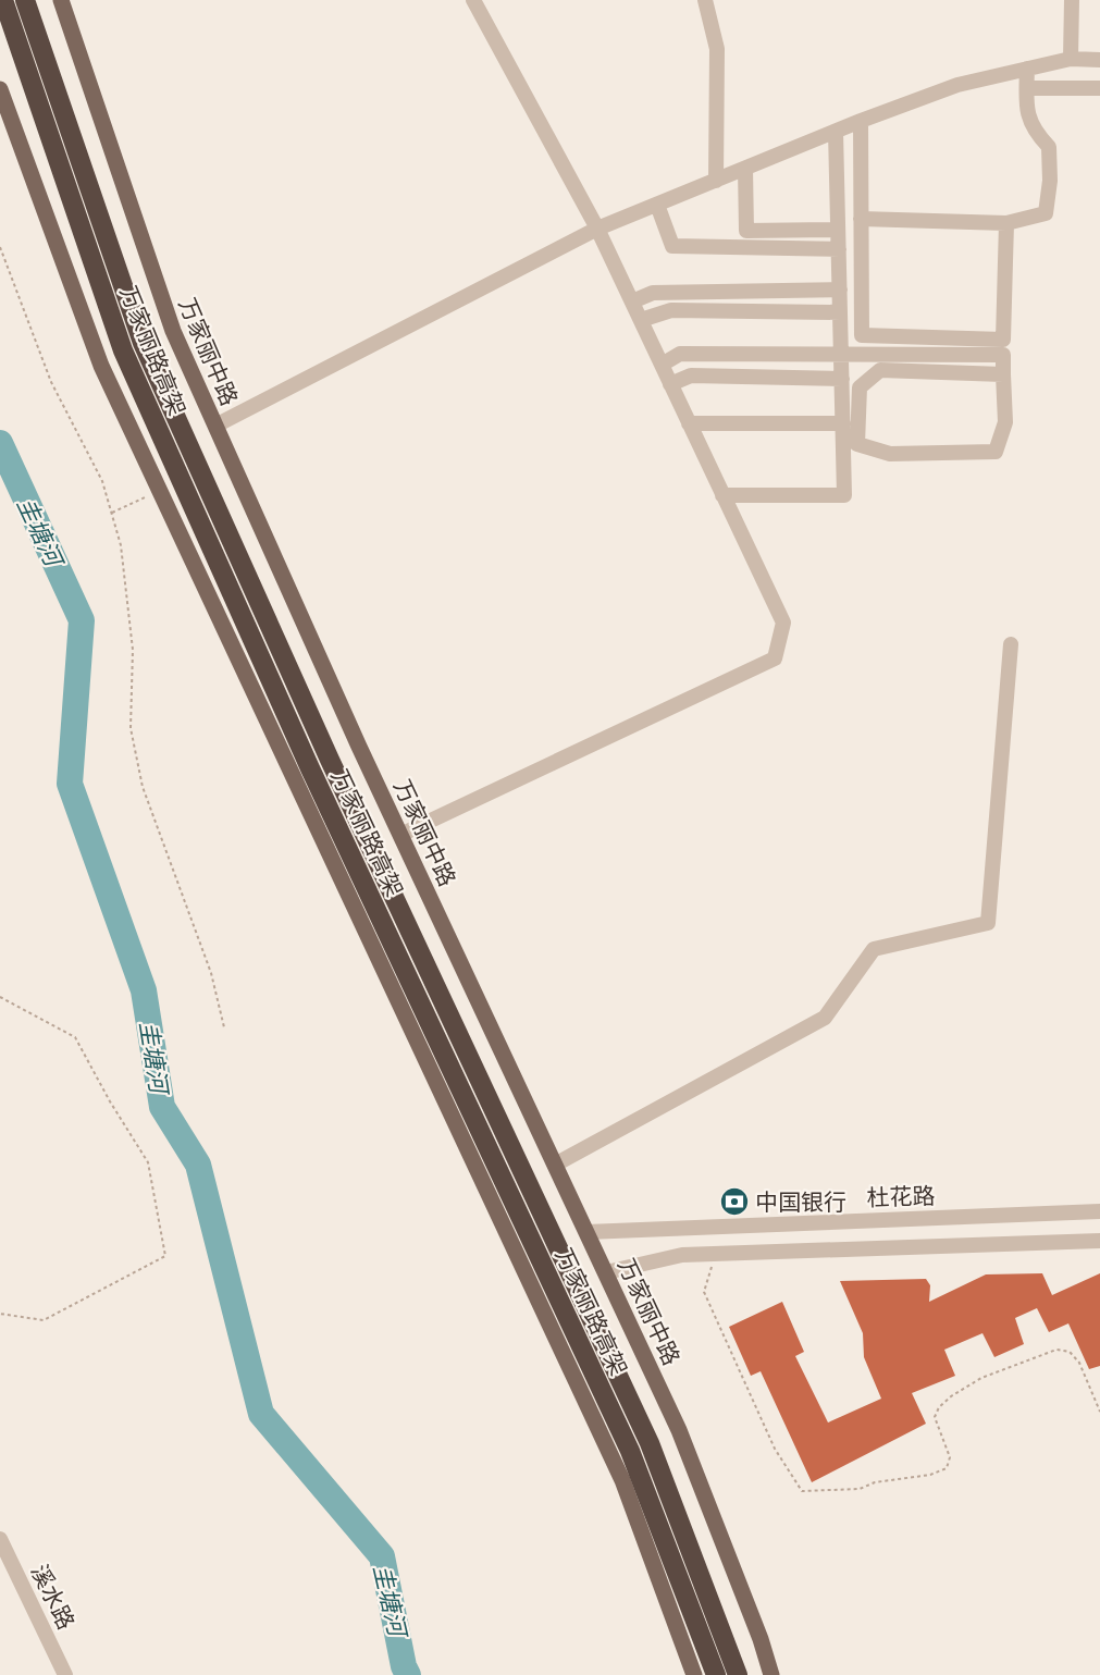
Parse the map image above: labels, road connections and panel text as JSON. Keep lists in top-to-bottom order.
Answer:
{
  "streets": {
    "highway": ["万家丽路高架"],
    "main road": ["万家丽中路"],
    "street": ["杜花路", "溪水路"]
  },
  "crossings": [
    ["万家丽中路", "杜花路"]
  ],
  "water": ["圭塘河"],
  "places": {
    "bank": ["中国银行"]
  }
}
